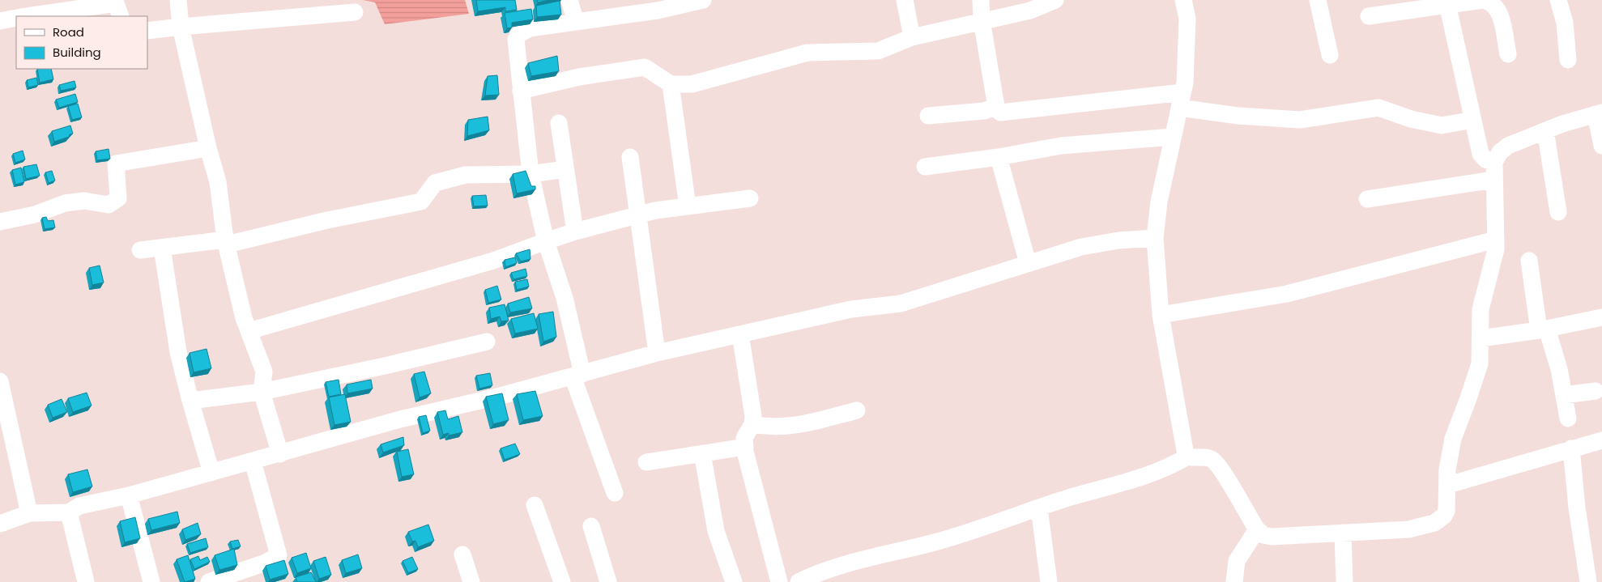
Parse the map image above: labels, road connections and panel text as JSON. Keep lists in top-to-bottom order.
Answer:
{
  "legend": ["Road", "Building"]
}
